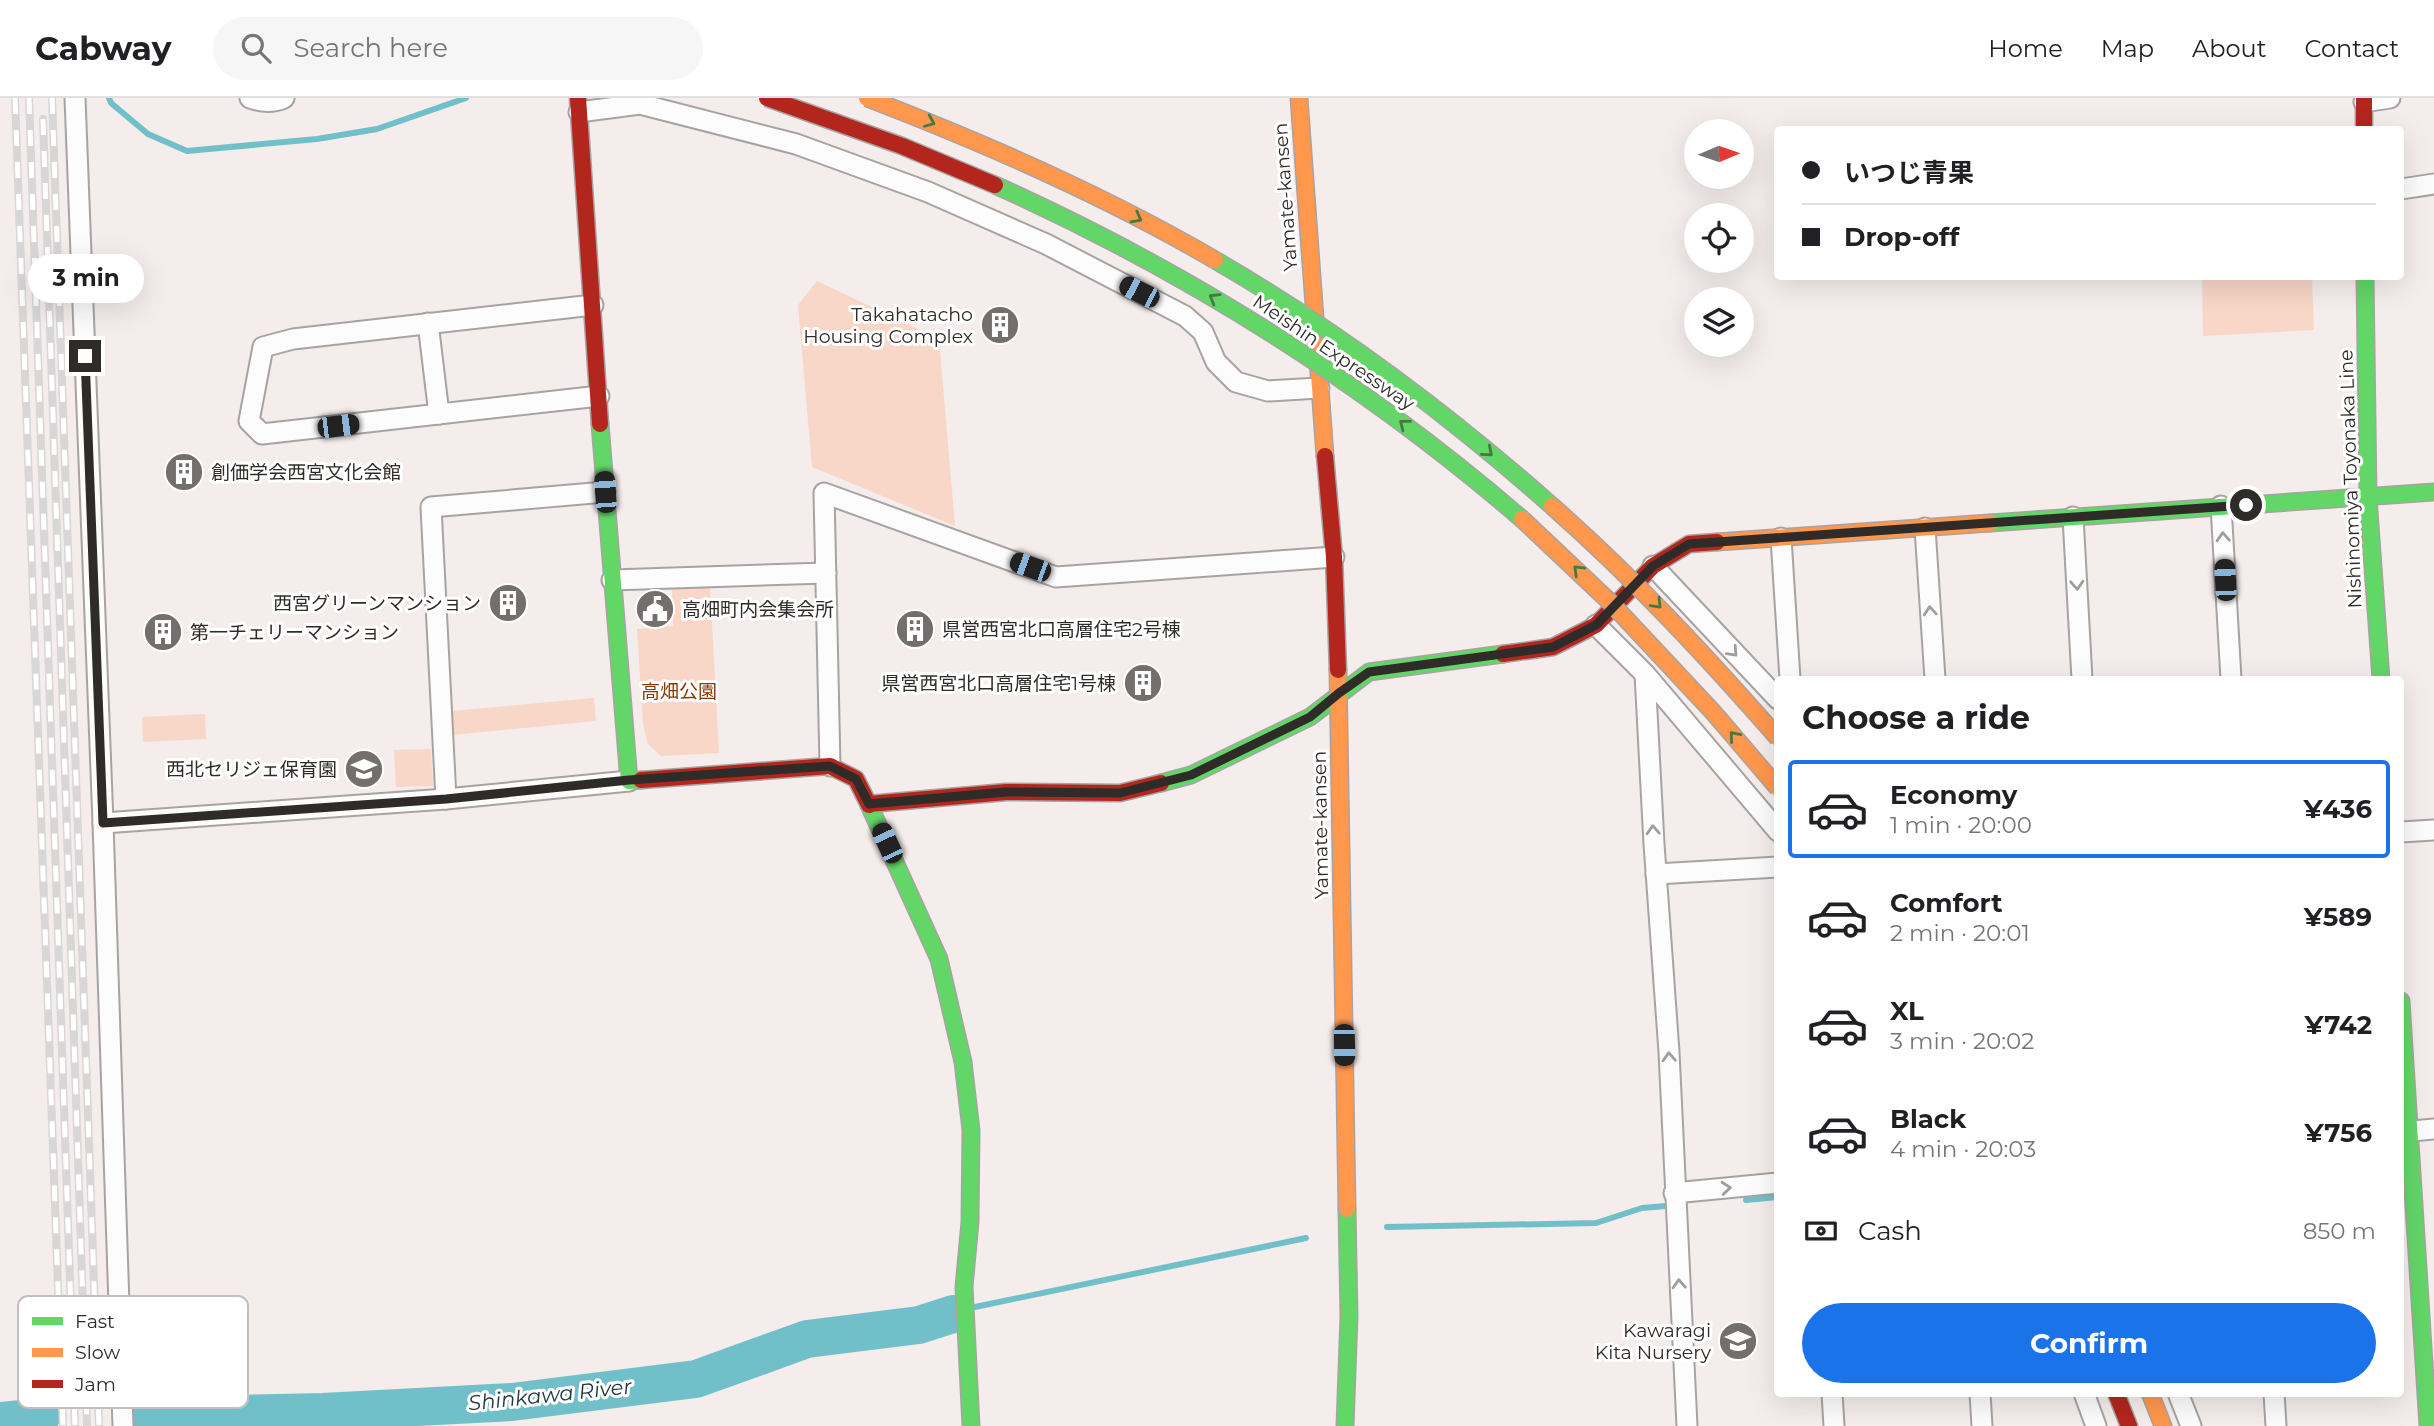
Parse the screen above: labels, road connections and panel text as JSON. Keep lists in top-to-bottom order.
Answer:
{
  "streets": {
    "main road": ["Yamate-kansen", "Meishin Expressway", "Nishinomiya Toyonaka Line"]
  },
  "water": ["Shinkawa River"],
  "parks": ["高畑公園"],
  "places": {
    "building": [
      "Takahatacho Housing Complex",
      "創価学会西宮文化会館",
      "西宮グリーンマンション",
      "県営西宮北口高層住宅2号棟",
      "第一チェリーマンション",
      "県営西宮北口高層住宅1号棟"
    ],
    "public building": ["高畑町内会集会所"],
    "school or university": ["西北セリジェ保育園", "Kawaragi Kita Nursery"]
  },
  "legend": ["Fast", "Slow", "Jam"],
  "north": "right",
  "page": {
    "header": "Cabway",
    "search": "Search here",
    "nav": [
      "Home",
      "Map",
      "About",
      "Contact"
    ],
    "banner": ["いつじ青果", "Drop-off"],
    "bubble": "3 min",
    "heading": "Choose a ride",
    "list": [
      {
        "name": "Economy",
        "note": "1 min · 20:00",
        "value": "¥436"
      },
      {
        "name": "Comfort",
        "note": "2 min · 20:01",
        "value": "¥589"
      },
      {
        "name": "XL",
        "note": "3 min · 20:02",
        "value": "¥742"
      },
      {
        "name": "Black",
        "note": "4 min · 20:03",
        "value": "¥756"
      }
    ],
    "pay": ["Cash", "850 m"],
    "buttons": "Confirm"
  }
}
